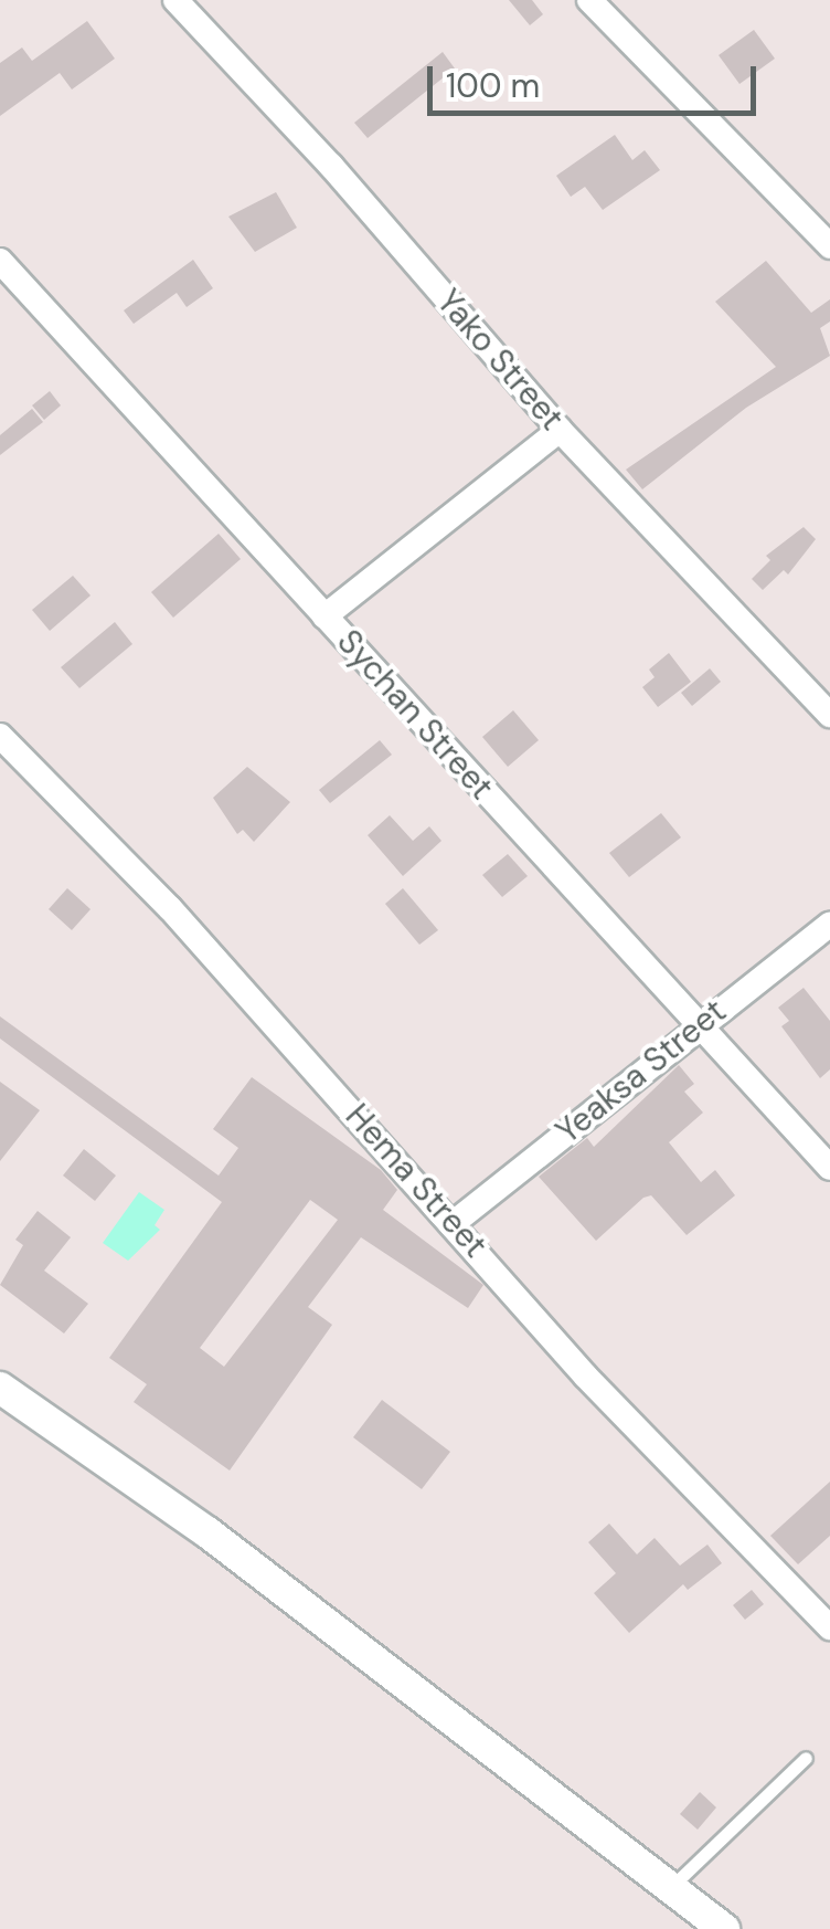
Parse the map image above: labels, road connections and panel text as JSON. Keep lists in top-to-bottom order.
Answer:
{
  "streets": {
    "street": [
      "Yako Street",
      "Sychan Street",
      "Yeaksa Street",
      "Hema Street"
    ]
  },
  "crossings": [
    ["Sychan Street", "Yeaksa Street"],
    ["Yeaksa Street", "Hema Street"]
  ],
  "scale_bar": "100 m"
}
